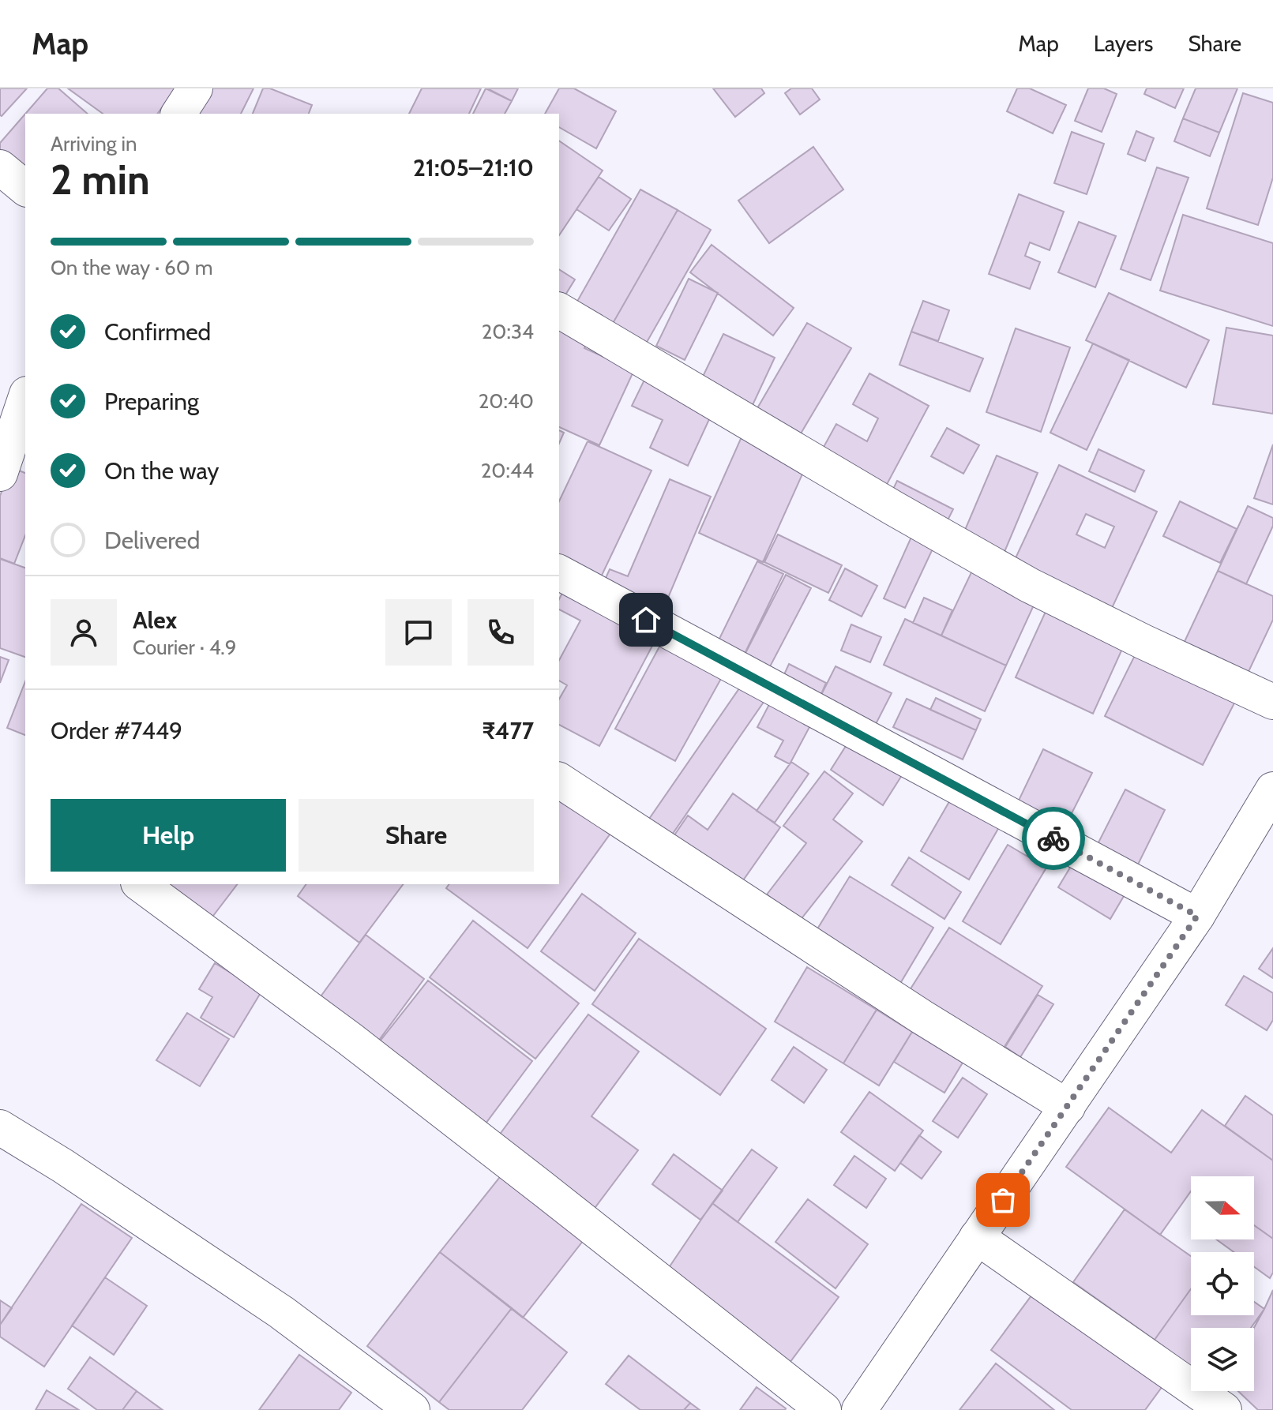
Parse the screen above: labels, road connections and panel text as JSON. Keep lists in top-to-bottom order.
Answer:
{
  "north": "right",
  "page": {
    "header": "Map",
    "nav": ["Map", "Layers", "Share"],
    "heading": ["2 min", "Arriving in", "21:05–21:10"],
    "panel": [
      "Alex",
      "Courier · 4.9",
      "Order #7449",
      "₹477"
    ],
    "bar": "On the way · 60 m",
    "list": [
      ["Confirmed", "20:34"],
      ["Preparing", "20:40"],
      ["On the way", "20:44"],
      "Delivered"
    ],
    "buttons": ["Help", "Share"]
  }
}
